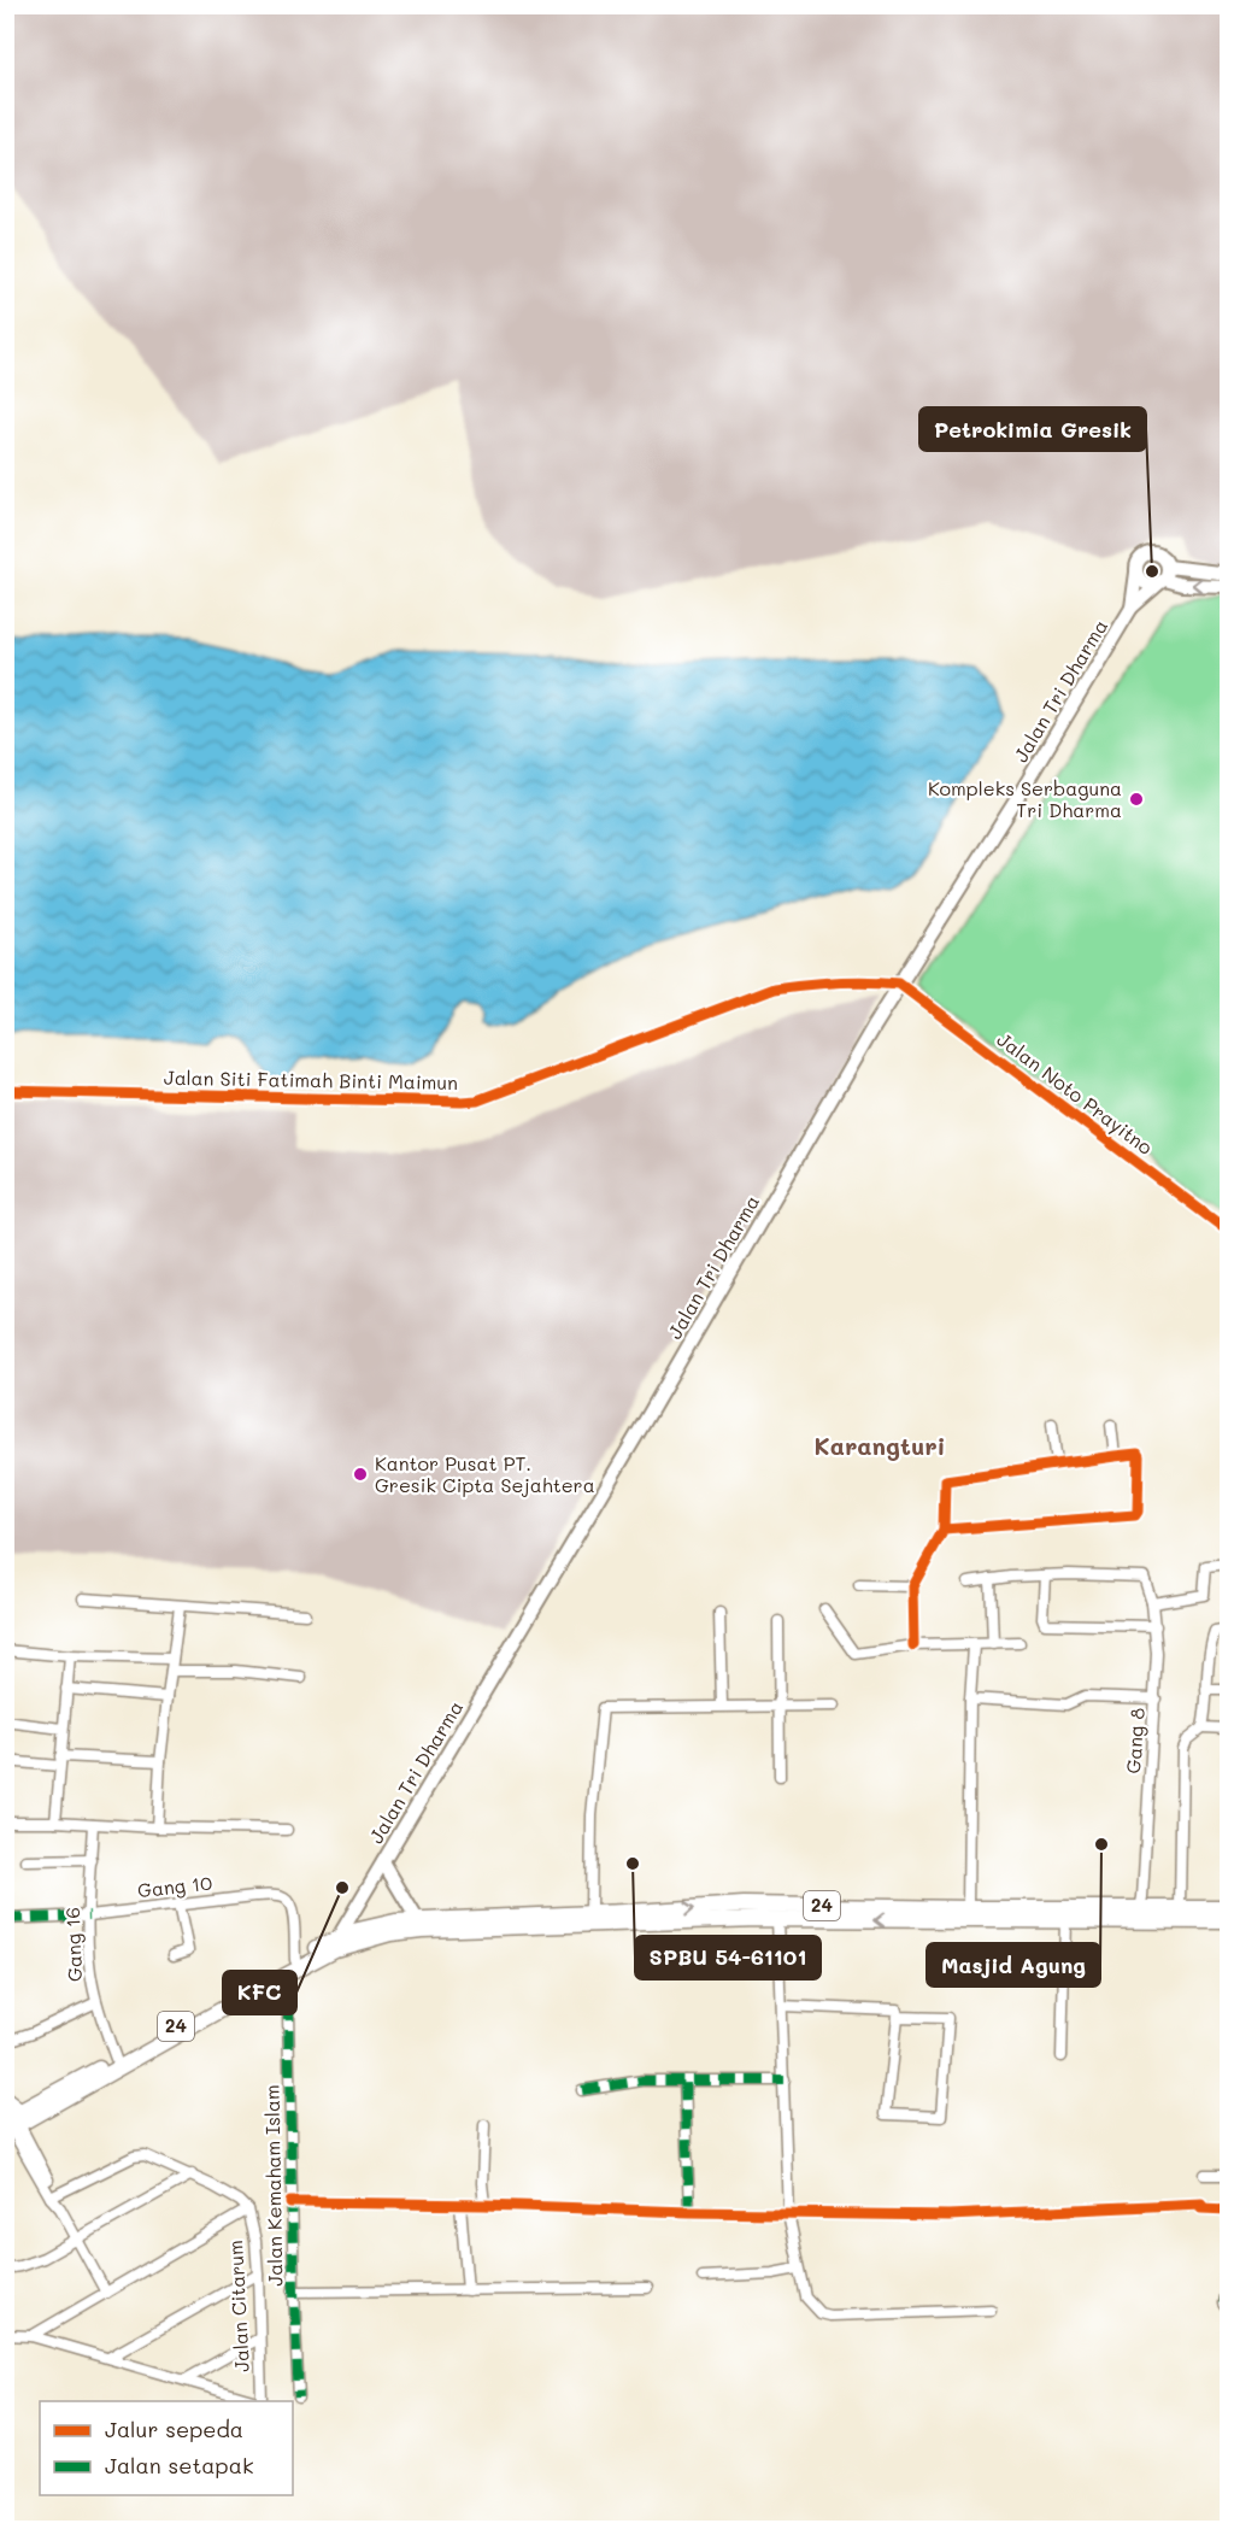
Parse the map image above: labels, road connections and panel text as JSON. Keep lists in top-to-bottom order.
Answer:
{
  "streets": {
    "highway": ["24"],
    "main road": ["Jalan Tri Dharma"],
    "street": [
      "Jalan Siti Fatimah Binti Maimun",
      "Jalan Noto Prayitno",
      "Gang 8",
      "Gang 10",
      "Gang 16",
      "Jalan Kemaham Islam",
      "Jalan Citarum"
    ]
  },
  "crossings": [
    ["Jalan Tri Dharma", "Jalan Siti Fatimah Binti Maimun"],
    ["Jalan Tri Dharma", "Jalan Noto Prayitno"],
    ["Jalan Tri Dharma", "24"],
    ["Jalan Siti Fatimah Binti Maimun", "Jalan Noto Prayitno"],
    ["Gang 8", "24"],
    ["Gang 10", "24"],
    ["Gang 10", "Gang 16"],
    ["24", "Gang 16"],
    ["24", "Jalan Kemaham Islam"]
  ],
  "districts": ["Karangturi"],
  "places": [
    "Petrokimia Gresik",
    "Kompleks Serbaguna Tri Dharma",
    "Kantor Pusat PT. Gresik Cipta Sejahtera",
    "Masjid Agung",
    "SPBU 54-61101",
    "KFC"
  ],
  "legend": ["Jalur sepeda", "Jalan setapak"]
}
